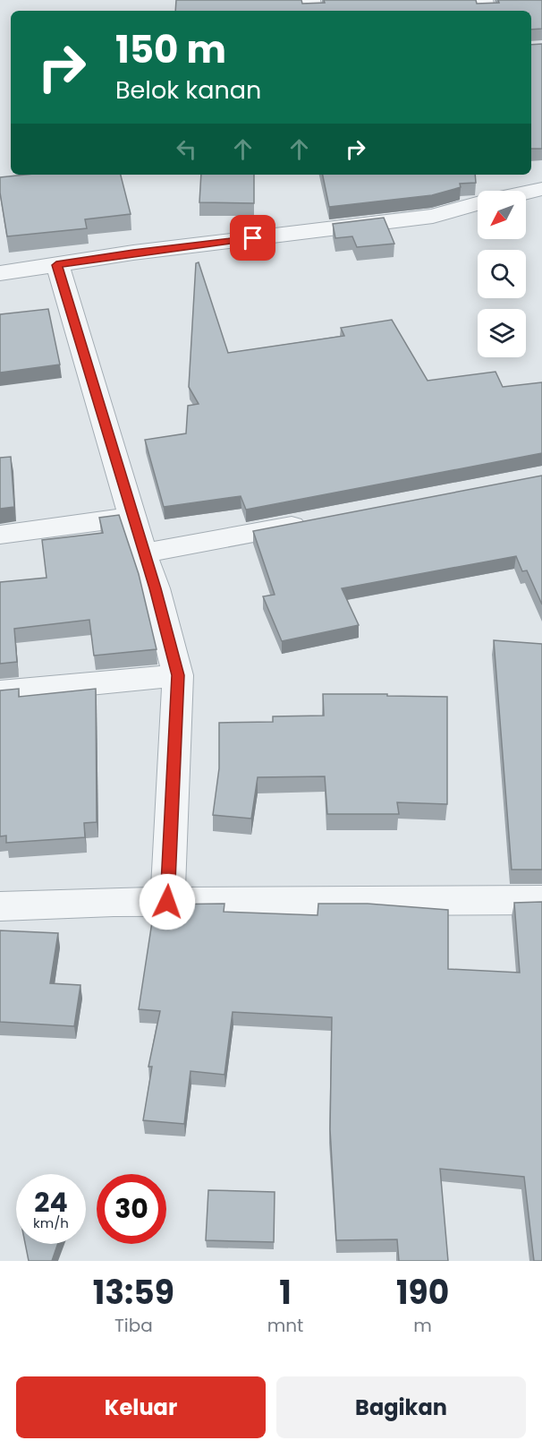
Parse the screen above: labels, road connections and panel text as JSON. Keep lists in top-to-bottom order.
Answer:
{
  "north": "bottom left",
  "page": {
    "turn": ["150 m", "Belok kanan"],
    "speed": "24 km/h",
    "limit": "30",
    "eta": [
      "13:59",
      "Tiba",
      "1",
      "mnt",
      "190",
      "m"
    ],
    "buttons": ["Keluar", "Bagikan"]
  }
}
